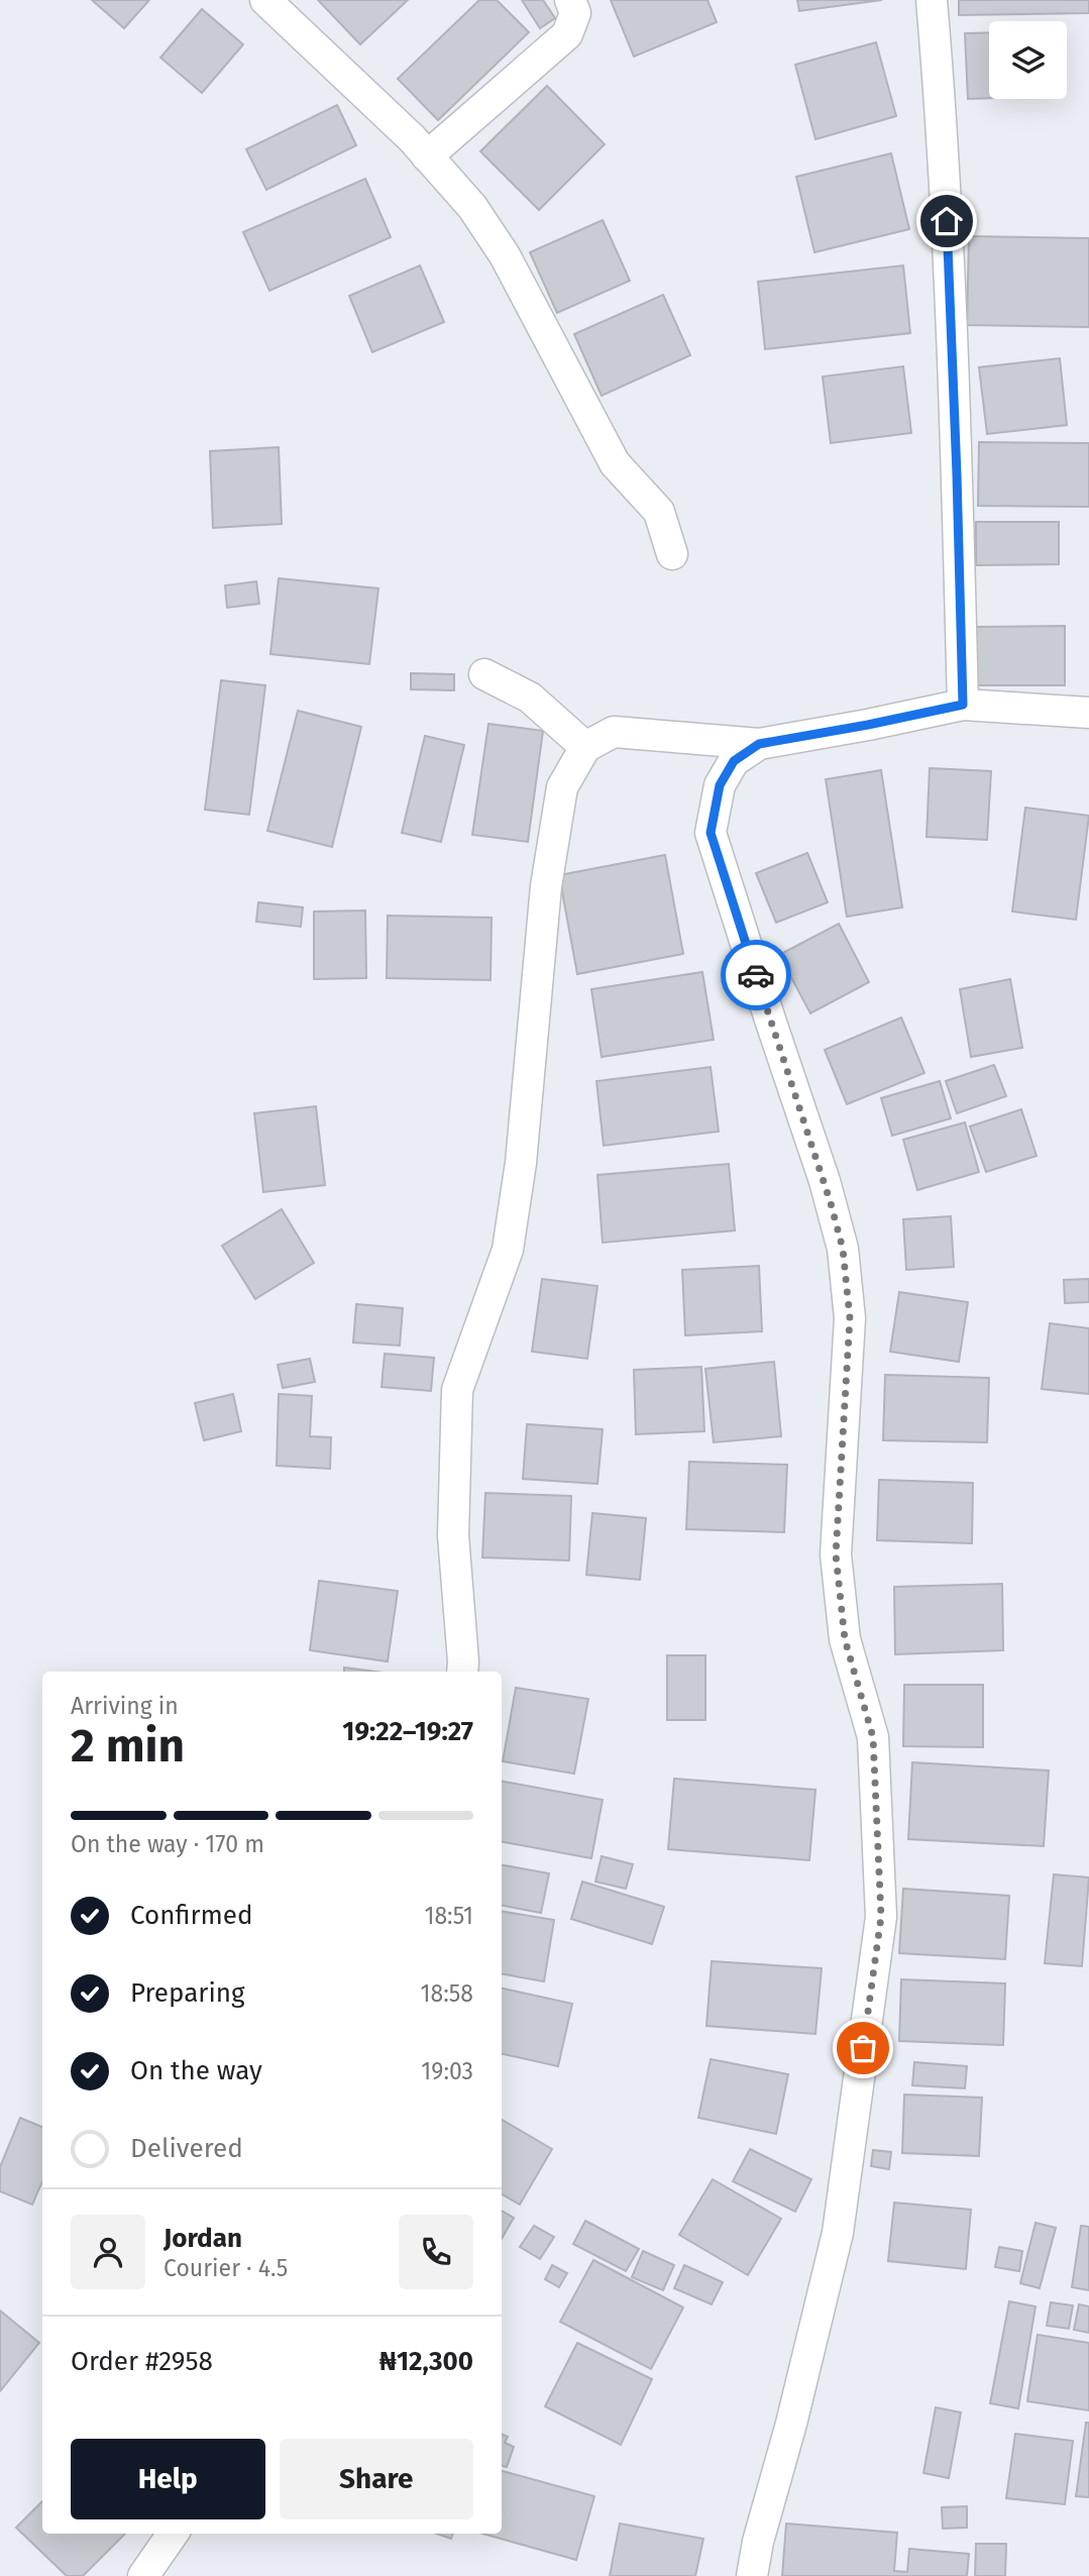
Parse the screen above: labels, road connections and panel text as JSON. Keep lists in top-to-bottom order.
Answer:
{
  "page": {
    "heading": ["2 min", "Arriving in", "19:22–19:27"],
    "panel": [
      "Jordan",
      "Courier · 4.5",
      "Order #2958",
      "₦12,300"
    ],
    "bar": "On the way · 170 m",
    "list": [
      ["Confirmed", "18:51"],
      ["Preparing", "18:58"],
      ["On the way", "19:03"],
      "Delivered"
    ],
    "buttons": ["Help", "Share"]
  }
}
